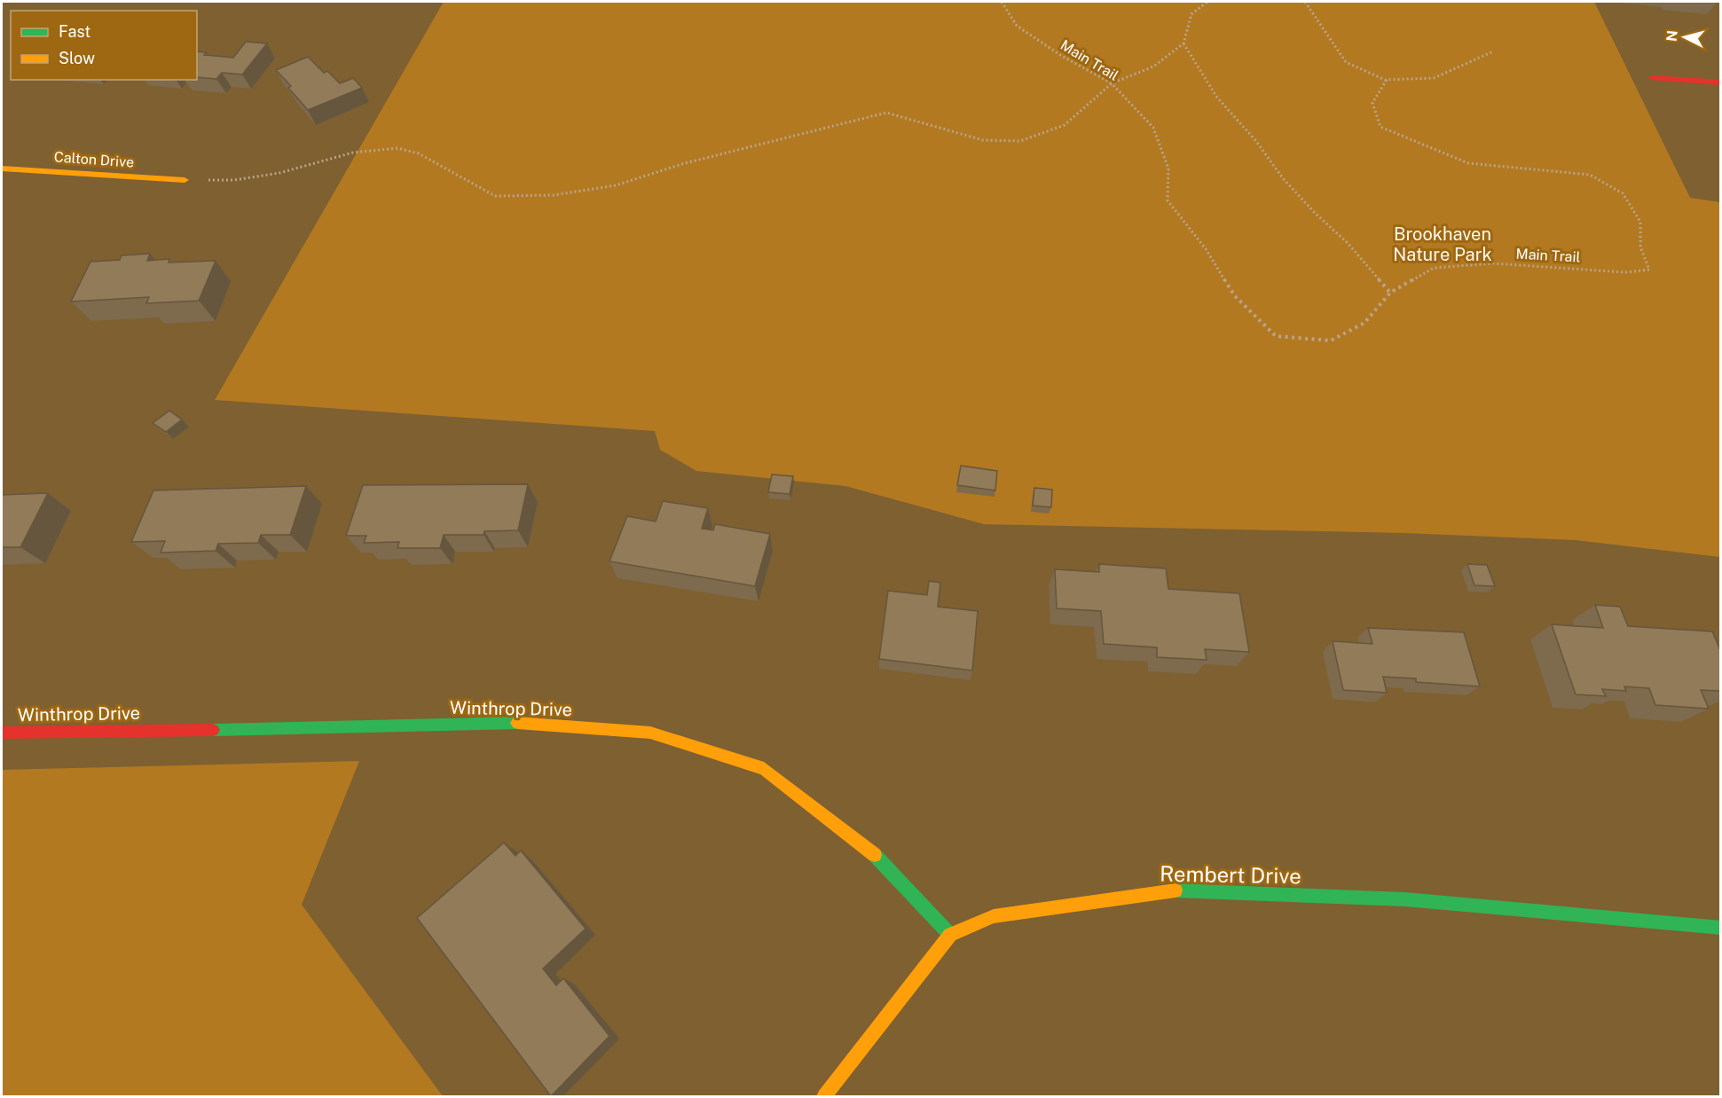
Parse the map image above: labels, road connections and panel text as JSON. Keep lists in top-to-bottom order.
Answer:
{
  "streets": {
    "street": ["Calton Drive", "Winthrop Drive", "Rembert Drive"],
    "path": ["Main Trail"]
  },
  "crossings": [
    ["Winthrop Drive", "Rembert Drive"]
  ],
  "parks": ["Brookhaven Nature Park"],
  "legend": ["Fast", "Slow"],
  "north": "left"
}
